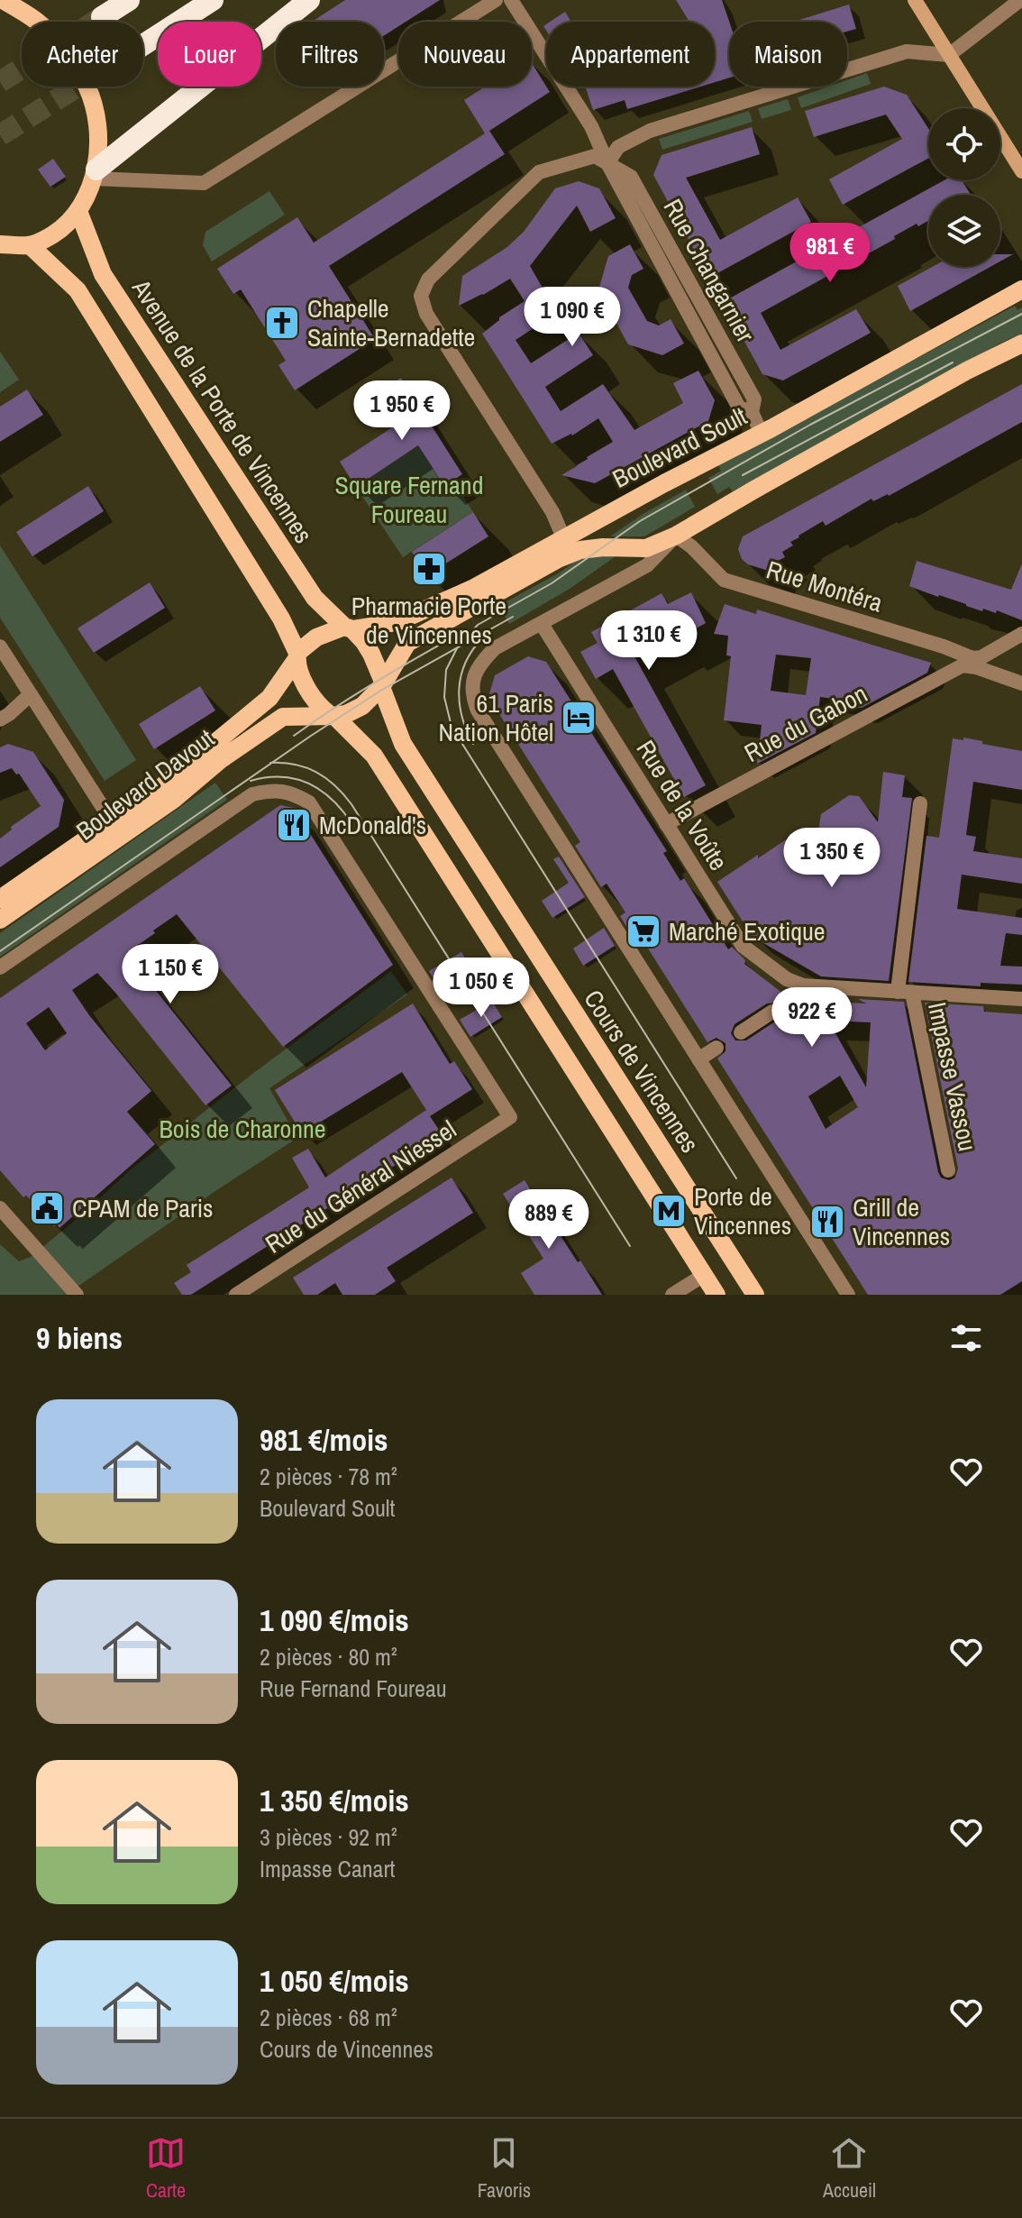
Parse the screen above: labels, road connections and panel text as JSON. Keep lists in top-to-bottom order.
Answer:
{
  "streets": {
    "main road": [
      "Avenue de la Porte de Vincennes",
      "Boulevard Soult",
      "Boulevard Davout",
      "Cours de Vincennes"
    ],
    "street": [
      "Rue Changarnier",
      "Rue Montéra",
      "Rue du Gabon",
      "Rue de la Voûte",
      "Impasse Vassou",
      "Rue du Général Niessel"
    ]
  },
  "crossings": [
    ["Rue Changarnier", "Boulevard Soult"],
    ["Avenue de la Porte de Vincennes", "Boulevard Soult"],
    ["Avenue de la Porte de Vincennes", "Boulevard Davout"],
    ["Avenue de la Porte de Vincennes", "Cours de Vincennes"],
    ["Boulevard Soult", "Boulevard Davout"],
    ["Boulevard Soult", "Cours de Vincennes"],
    ["Rue Montéra", "Rue du Gabon"],
    ["Rue du Gabon", "Rue de la Voûte"],
    ["Boulevard Davout", "Cours de Vincennes"],
    ["Rue de la Voûte", "Cours de Vincennes"],
    ["Rue de la Voûte", "Impasse Vassou"]
  ],
  "parks": ["Square Fernand Foureau", "Bois de Charonne"],
  "places": {
    "church": ["Chapelle Sainte-Bernadette"],
    "pharmacy": ["Pharmacie Porte de Vincennes"],
    "hotel": ["61 Paris Nation Hôtel"],
    "restaurant": ["McDonald's", "Grill de Vincennes"],
    "supermarket": ["Marché Exotique"],
    "public building": ["CPAM de Paris"],
    "metro station": ["Porte de Vincennes"]
  },
  "page": {
    "chip": [
      "Acheter",
      "Louer",
      "Filtres",
      "Nouveau",
      "Appartement",
      "Maison"
    ],
    "price": [
      "981 €",
      "1 090 €",
      "1 950 €",
      "1 310 €",
      "1 350 €",
      "1 150 €",
      "1 050 €",
      "922 €",
      "889 €"
    ],
    "heading": "9 biens",
    "list": [
      {
        "name": "981 €/mois",
        "note": "2 pièces · 78 m² · Boulevard Soult"
      },
      {
        "name": "1 090 €/mois",
        "note": "2 pièces · 80 m² · Rue Fernand Foureau"
      },
      {
        "name": "1 350 €/mois",
        "note": "3 pièces · 92 m² · Impasse Canart"
      },
      {
        "name": "1 050 €/mois",
        "note": "2 pièces · 68 m² · Cours de Vincennes"
      }
    ],
    "tabs": ["Carte", "Favoris", "Accueil"]
  }
}
